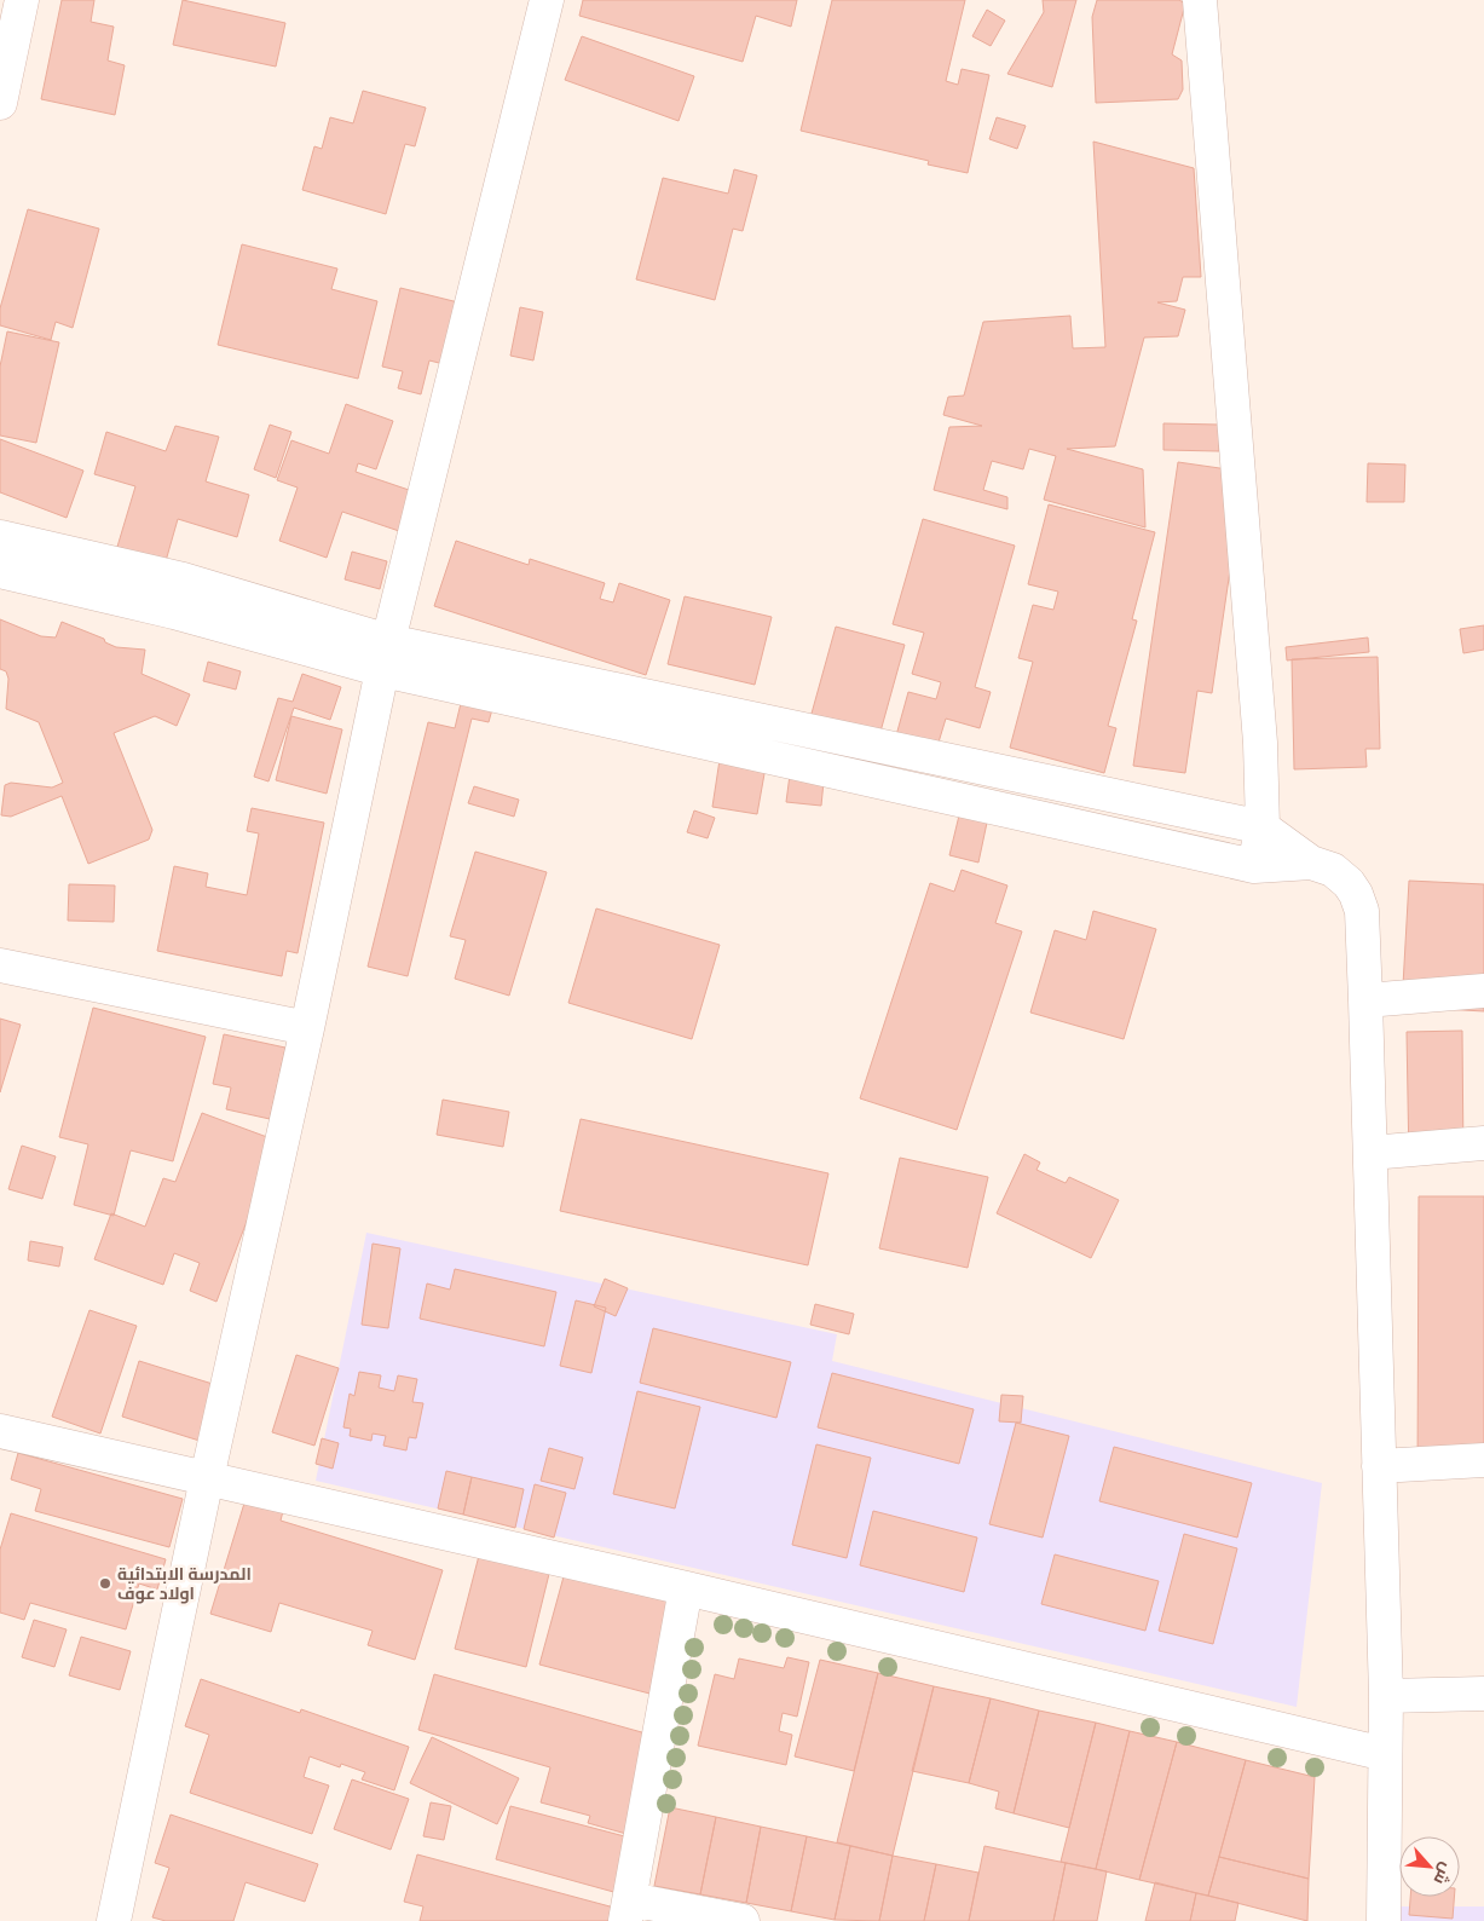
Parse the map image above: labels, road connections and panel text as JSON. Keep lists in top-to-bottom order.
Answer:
{
  "places": ["المدرسة الابتدائية اولاد عوف"],
  "north": "bottom right"
}
